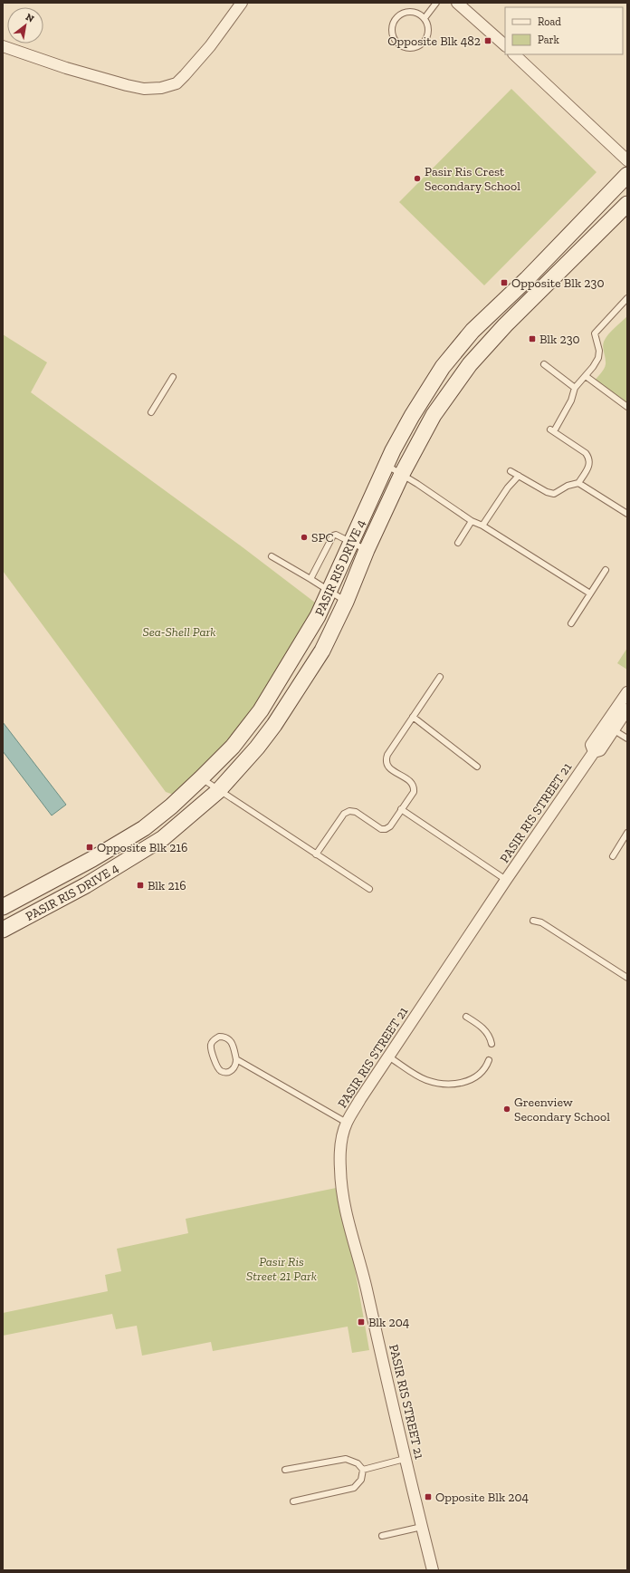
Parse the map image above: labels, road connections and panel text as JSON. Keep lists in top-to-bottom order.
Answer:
{
  "streets": {
    "street": ["PASIR RIS DRIVE 4", "PASIR RIS STREET 21"]
  },
  "parks": ["Sea-Shell Park", "Pasir Ris Street 21 Park"],
  "places": {
    "transit": [
      "Opposite Blk 482",
      "Opposite Blk 230",
      "Blk 230",
      "Opposite Blk 216",
      "Blk 216",
      "Blk 204",
      "Opposite Blk 204"
    ],
    "other": ["Pasir Ris Crest Secondary School", "SPC", "Greenview Secondary School"]
  },
  "legend": ["Road", "Park"],
  "north": "top right"
}
